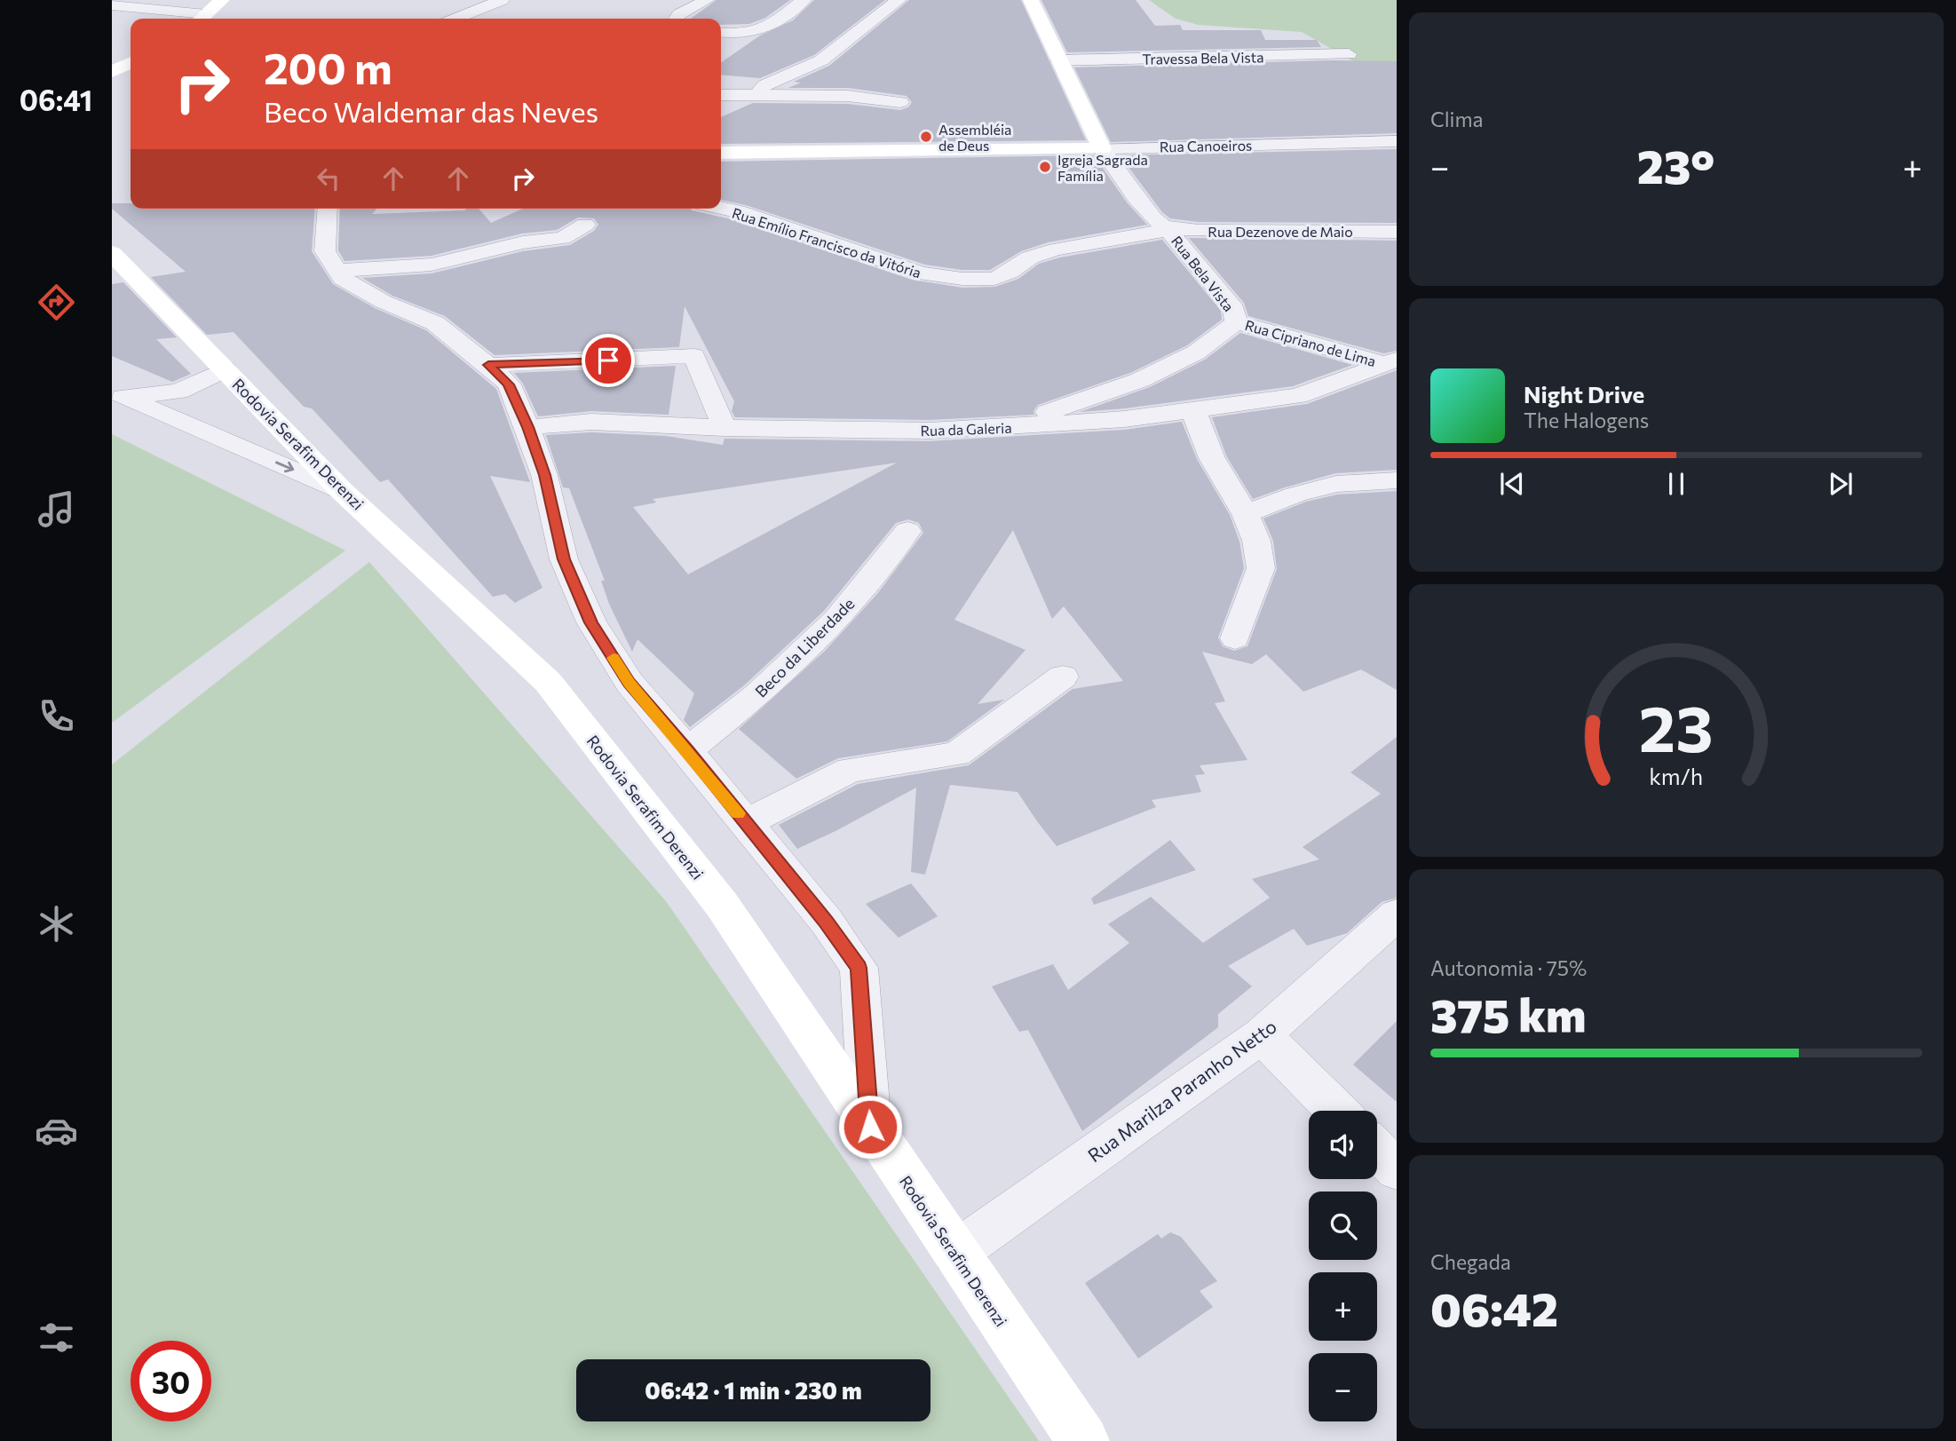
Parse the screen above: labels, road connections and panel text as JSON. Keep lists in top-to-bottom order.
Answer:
{
  "streets": {
    "main road": ["Rua Canoeiros", "Rua Bela Vista", "Rodovia Serafim Derenzi"],
    "street": [
      "Travessa Bela Vista",
      "Rua Dezenove de Maio",
      "Rua Emílio Francisco da Vitória",
      "Rua Cipriano de Lima",
      "Rua da Galeria",
      "Beco da Liberdade",
      "Rua Marilza Paranho Netto"
    ]
  },
  "crossings": [
    ["Travessa Bela Vista", "Rua Bela Vista"],
    ["Rua Canoeiros", "Rua Bela Vista"],
    ["Rua Dezenove de Maio", "Rua Emílio Francisco da Vitória"],
    ["Rua Dezenove de Maio", "Rua Bela Vista"],
    ["Rua Emílio Francisco da Vitória", "Rua Bela Vista"],
    ["Rua Bela Vista", "Rua Cipriano de Lima"],
    ["Rua Bela Vista", "Rua da Galeria"],
    ["Rua Cipriano de Lima", "Rua da Galeria"],
    ["Rodovia Serafim Derenzi", "Rua Marilza Paranho Netto"]
  ],
  "places": ["Assembléia de Deus", "Igreja Sagrada Família"],
  "page": {
    "tabs": "06:41",
    "tile": [
      "Clima",
      ["Autonomia · 75%", "375 km"],
      ["Chegada", "06:42"]
    ],
    "turn": ["200 m", "Beco Waldemar das Neves"],
    "heat": ["−", "23°", "+"],
    "song": ["Night Drive", "The Halogens"],
    "map_buttons": ["+", "−"],
    "limit": "30",
    "trip": "06:42 · 1 min · 230 m",
    "gauge": ["23", "km/h"]
  }
}
